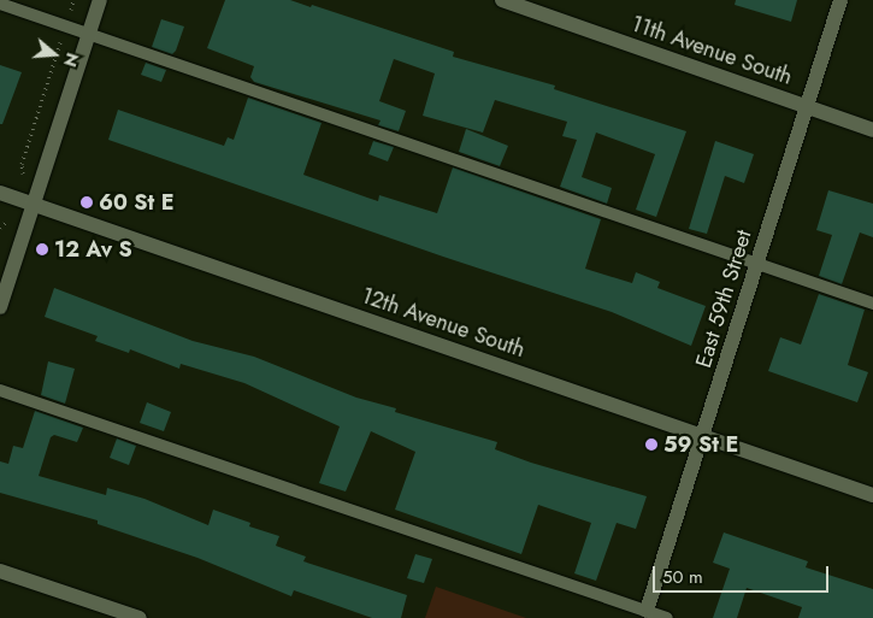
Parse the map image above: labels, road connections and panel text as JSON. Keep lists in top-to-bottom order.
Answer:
{
  "streets": {
    "street": ["11th Avenue South", "East 59th Street", "12th Avenue South"]
  },
  "crossings": [
    ["11th Avenue South", "East 59th Street"],
    ["East 59th Street", "12th Avenue South"]
  ],
  "places": ["60 St E", "12 Av S", "59 St E"],
  "scale_bar": "50 m",
  "north": "right"
}
